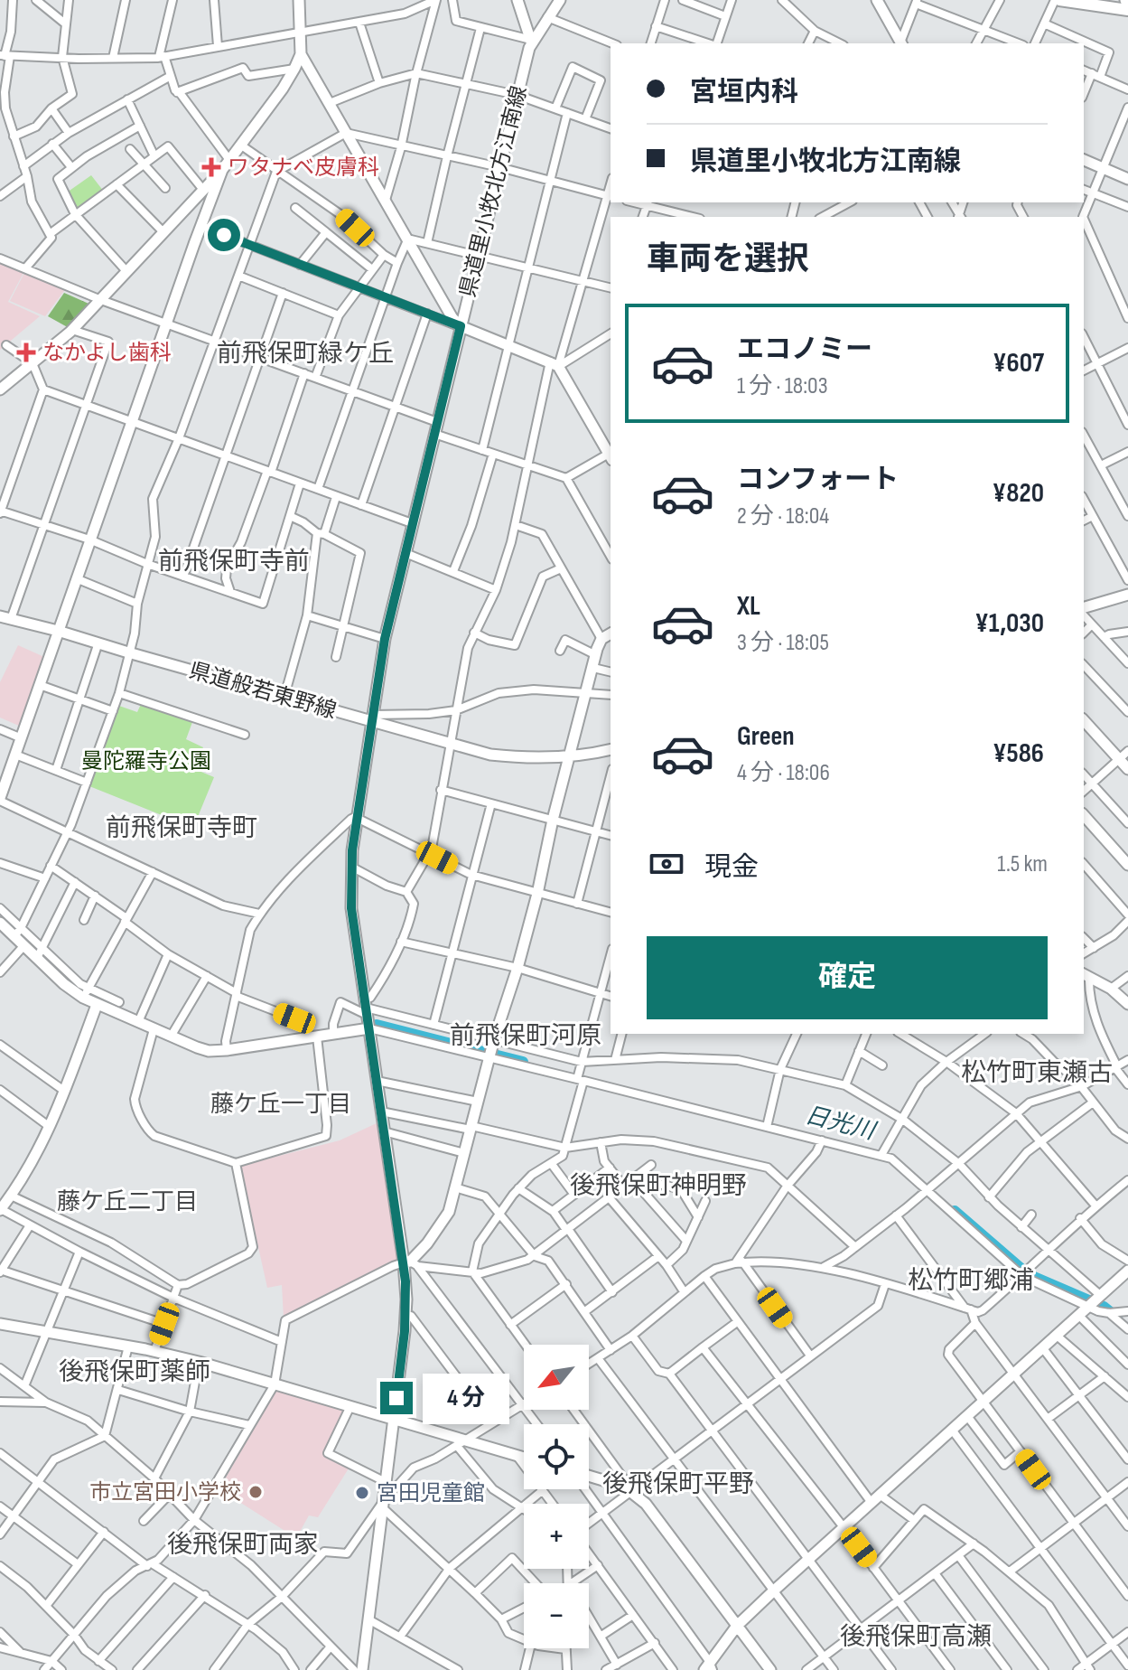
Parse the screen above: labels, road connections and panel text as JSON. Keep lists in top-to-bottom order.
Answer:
{
  "streets": {
    "street": ["県道里小牧北方江南線", "県道般若東野線"]
  },
  "crossings": [
    ["県道里小牧北方江南線", "県道般若東野線"]
  ],
  "districts": [
    "前飛保町緑ケ丘",
    "前飛保町寺前",
    "前飛保町寺町",
    "前飛保町河原",
    "松竹町東瀬古",
    "藤ケ丘一丁目",
    "後飛保町神明野",
    "藤ケ丘二丁目",
    "松竹町郷浦",
    "後飛保町薬師",
    "後飛保町平野",
    "後飛保町両家",
    "後飛保町高瀬"
  ],
  "water": ["日光川"],
  "parks": ["曼陀羅寺公園"],
  "places": {
    "health": ["ワタナベ皮膚科", "なかよし歯科"],
    "other": ["市立宮田小学校", "宮田児童館"]
  },
  "north": "bottom left",
  "page": {
    "banner": ["宮垣内科", "県道里小牧北方江南線"],
    "heading": "車両を選択",
    "list": [
      {
        "name": "エコノミー",
        "note": "1 分 · 18:03",
        "value": "¥607"
      },
      {
        "name": "コンフォート",
        "note": "2 分 · 18:04",
        "value": "¥820"
      },
      {
        "name": "XL",
        "note": "3 分 · 18:05",
        "value": "¥1,030"
      },
      {
        "name": "Green",
        "note": "4 分 · 18:06",
        "value": "¥586"
      }
    ],
    "pay": ["現金", "1.5 km"],
    "buttons": "確定",
    "map_buttons": ["+", "−"],
    "bubble": "4 分"
  }
}
